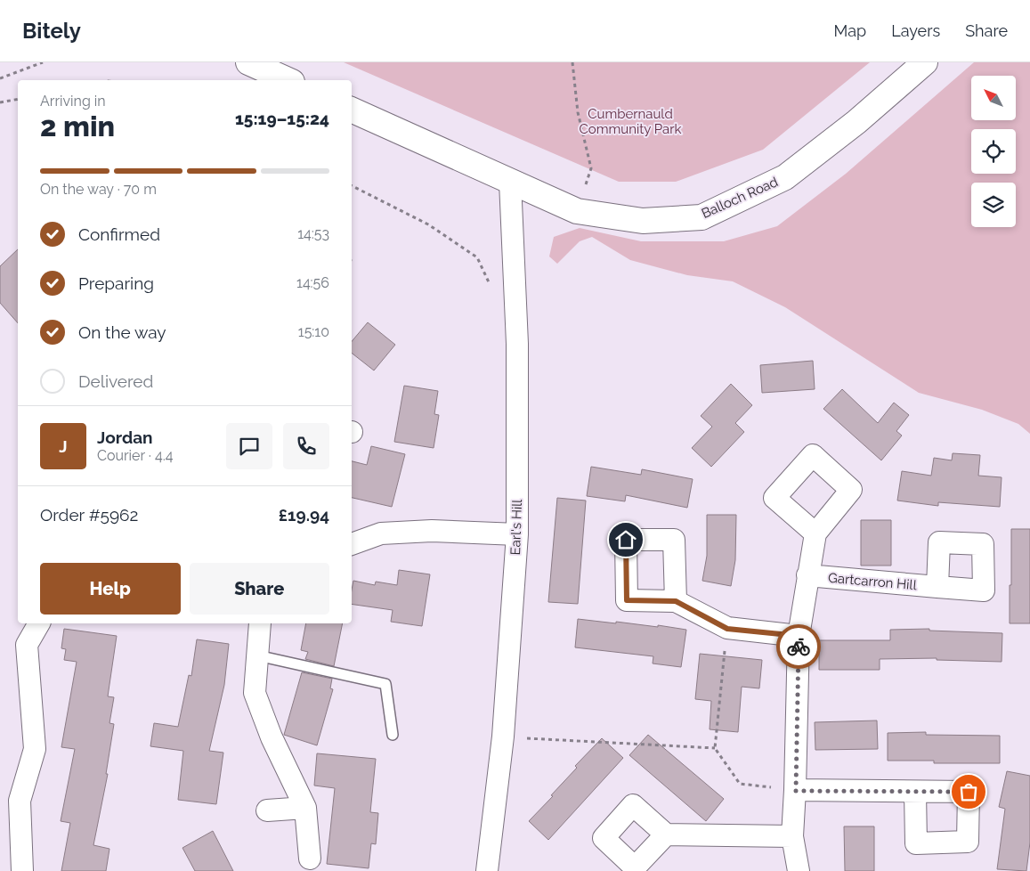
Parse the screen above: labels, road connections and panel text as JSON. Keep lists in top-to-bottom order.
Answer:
{
  "streets": {
    "street": ["Balloch Road", "Earl's Hill", "Gartcarron Hill"]
  },
  "crossings": [
    ["Balloch Road", "Earl's Hill"]
  ],
  "parks": ["Cumbernauld Community Park"],
  "north": "top left",
  "page": {
    "header": "Bitely",
    "nav": ["Map", "Layers", "Share"],
    "heading": ["2 min", "Arriving in", "15:19–15:24"],
    "panel": [
      "Jordan",
      "Courier · 4.4",
      "Order #5962",
      "£19.94"
    ],
    "bar": "On the way · 70 m",
    "list": [
      ["Confirmed", "14:53"],
      ["Preparing", "14:56"],
      ["On the way", "15:10"],
      "Delivered"
    ],
    "round": "J",
    "buttons": ["Help", "Share"]
  }
}
